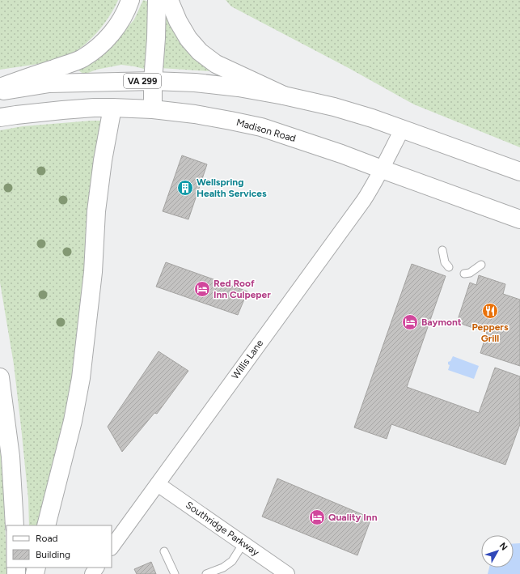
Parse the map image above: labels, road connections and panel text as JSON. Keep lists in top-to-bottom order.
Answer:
{
  "streets": {
    "main road": ["VA 299", "Madison Road"],
    "street": ["Willis Lane", "Southridge Parkway"]
  },
  "crossings": [
    ["Madison Road", "Willis Lane"],
    ["Willis Lane", "Southridge Parkway"]
  ],
  "places": {
    "building": ["Wellspring Health Services"],
    "hotel": ["Red Roof Inn Culpeper", "Baymont", "Quality Inn"],
    "restaurant": ["Peppers Grill"]
  },
  "legend": ["Road", "Building"],
  "north": "top right"
}
